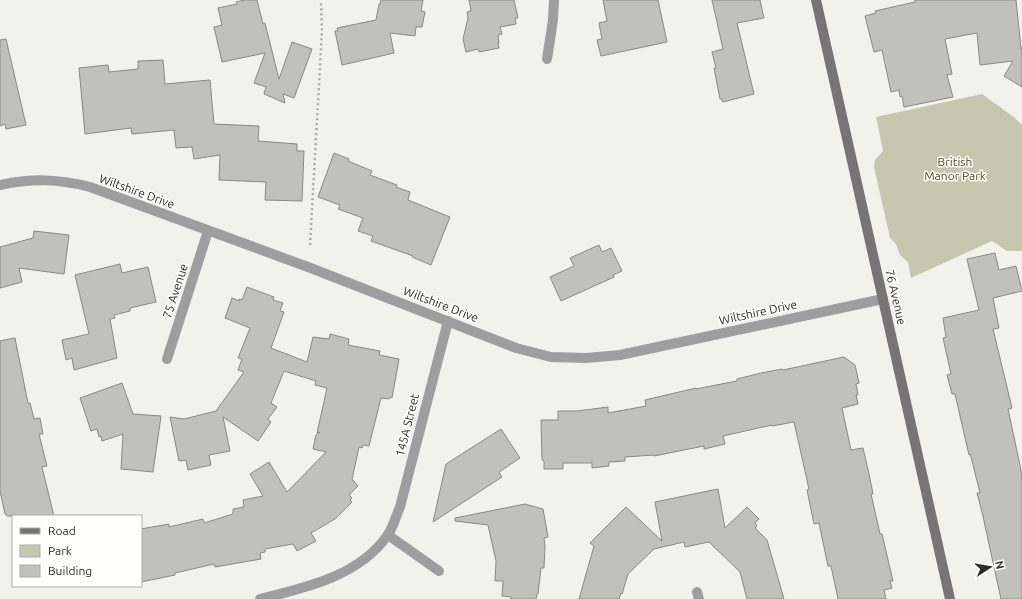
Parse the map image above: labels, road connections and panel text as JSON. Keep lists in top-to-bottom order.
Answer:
{
  "streets": {
    "street": [
      "Wiltshire Drive",
      "75 Avenue",
      "76 Avenue",
      "145A Street"
    ]
  },
  "crossings": [
    ["Wiltshire Drive", "75 Avenue"],
    ["Wiltshire Drive", "76 Avenue"],
    ["Wiltshire Drive", "145A Street"]
  ],
  "parks": ["British Manor Park"],
  "legend": ["Road", "Park", "Building"],
  "north": "right"
}
